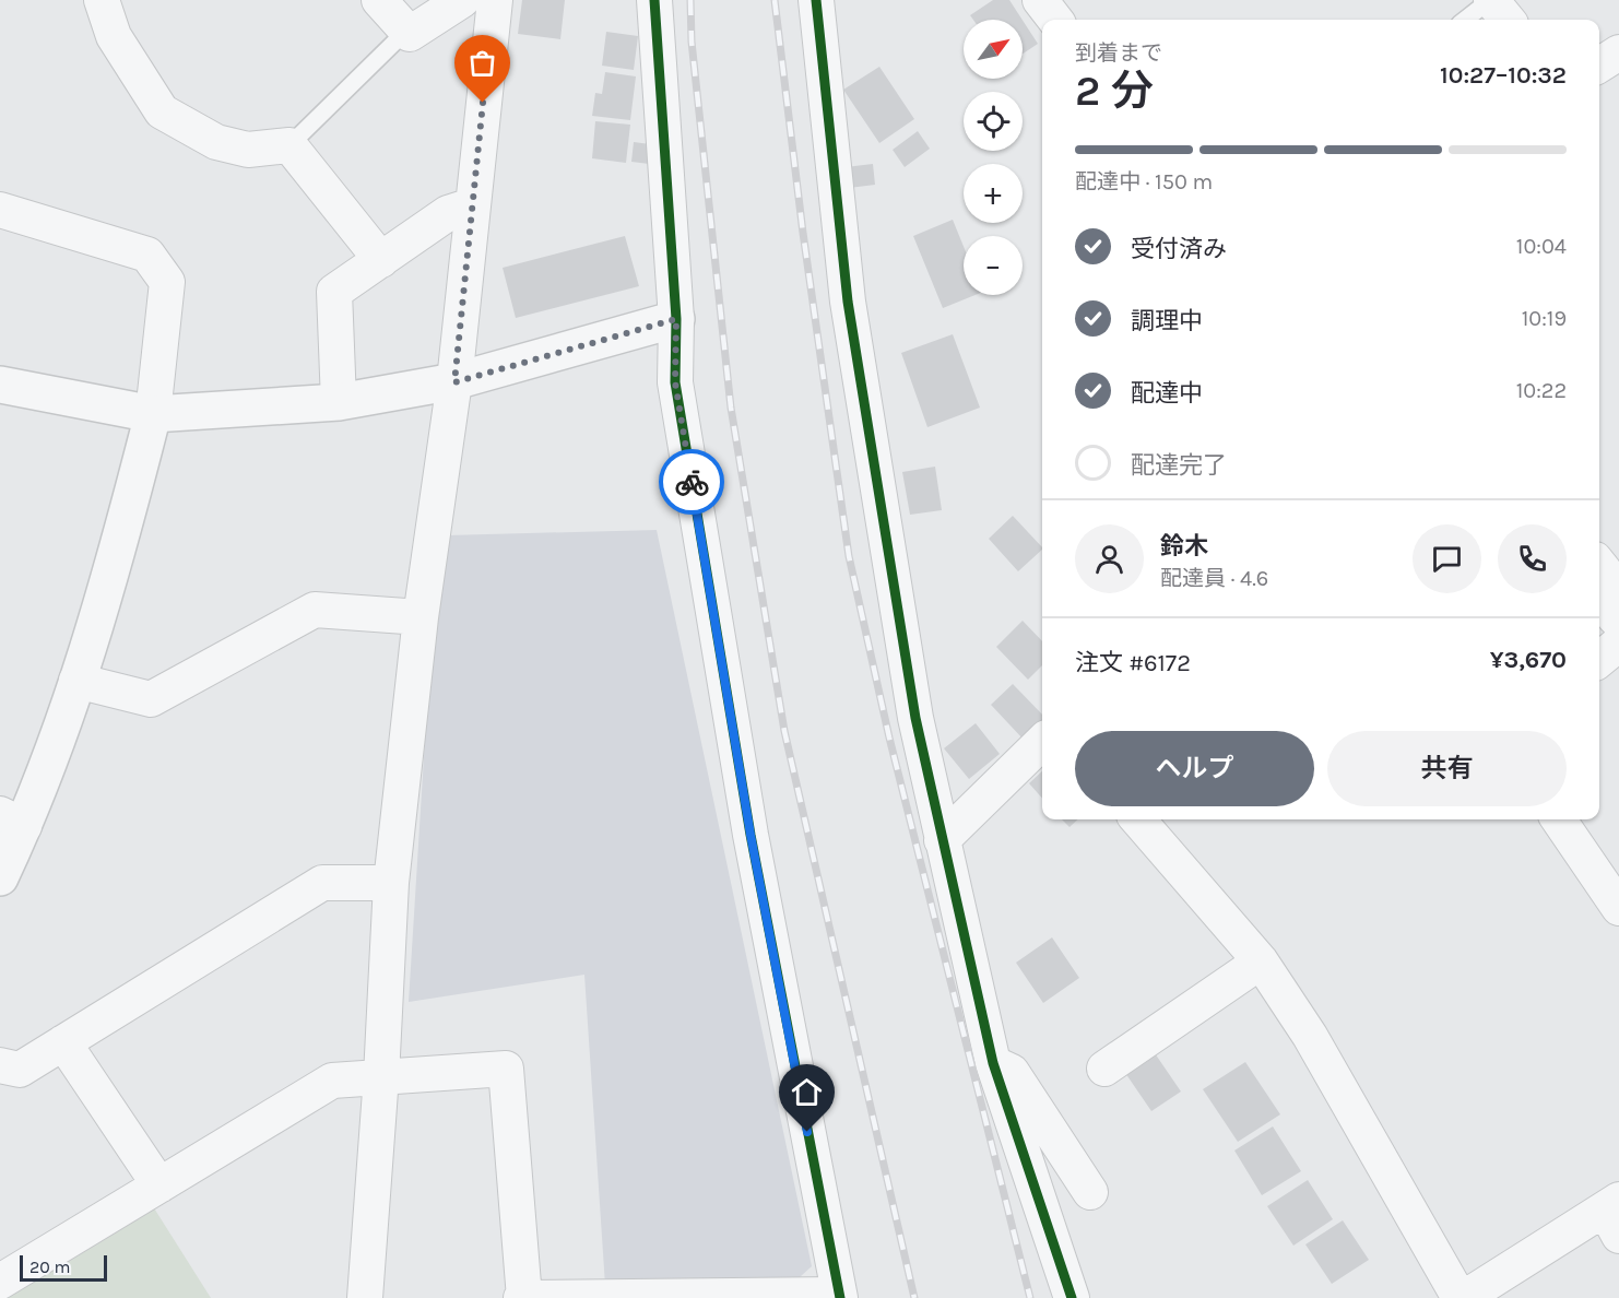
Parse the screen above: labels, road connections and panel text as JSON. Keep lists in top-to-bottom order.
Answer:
{
  "scale_bar": "20 m",
  "north": "top right",
  "page": {
    "map_buttons": ["+", "−"],
    "heading": ["2 分", "到着まで", "10:27–10:32"],
    "panel": [
      "鈴木",
      "配達員 · 4.6",
      "注文 #6172",
      "¥3,670"
    ],
    "bar": "配達中 · 150 m",
    "list": [
      ["受付済み", "10:04"],
      ["調理中", "10:19"],
      ["配達中", "10:22"],
      "配達完了"
    ],
    "buttons": ["ヘルプ", "共有"],
    "scale": "20 m"
  }
}
